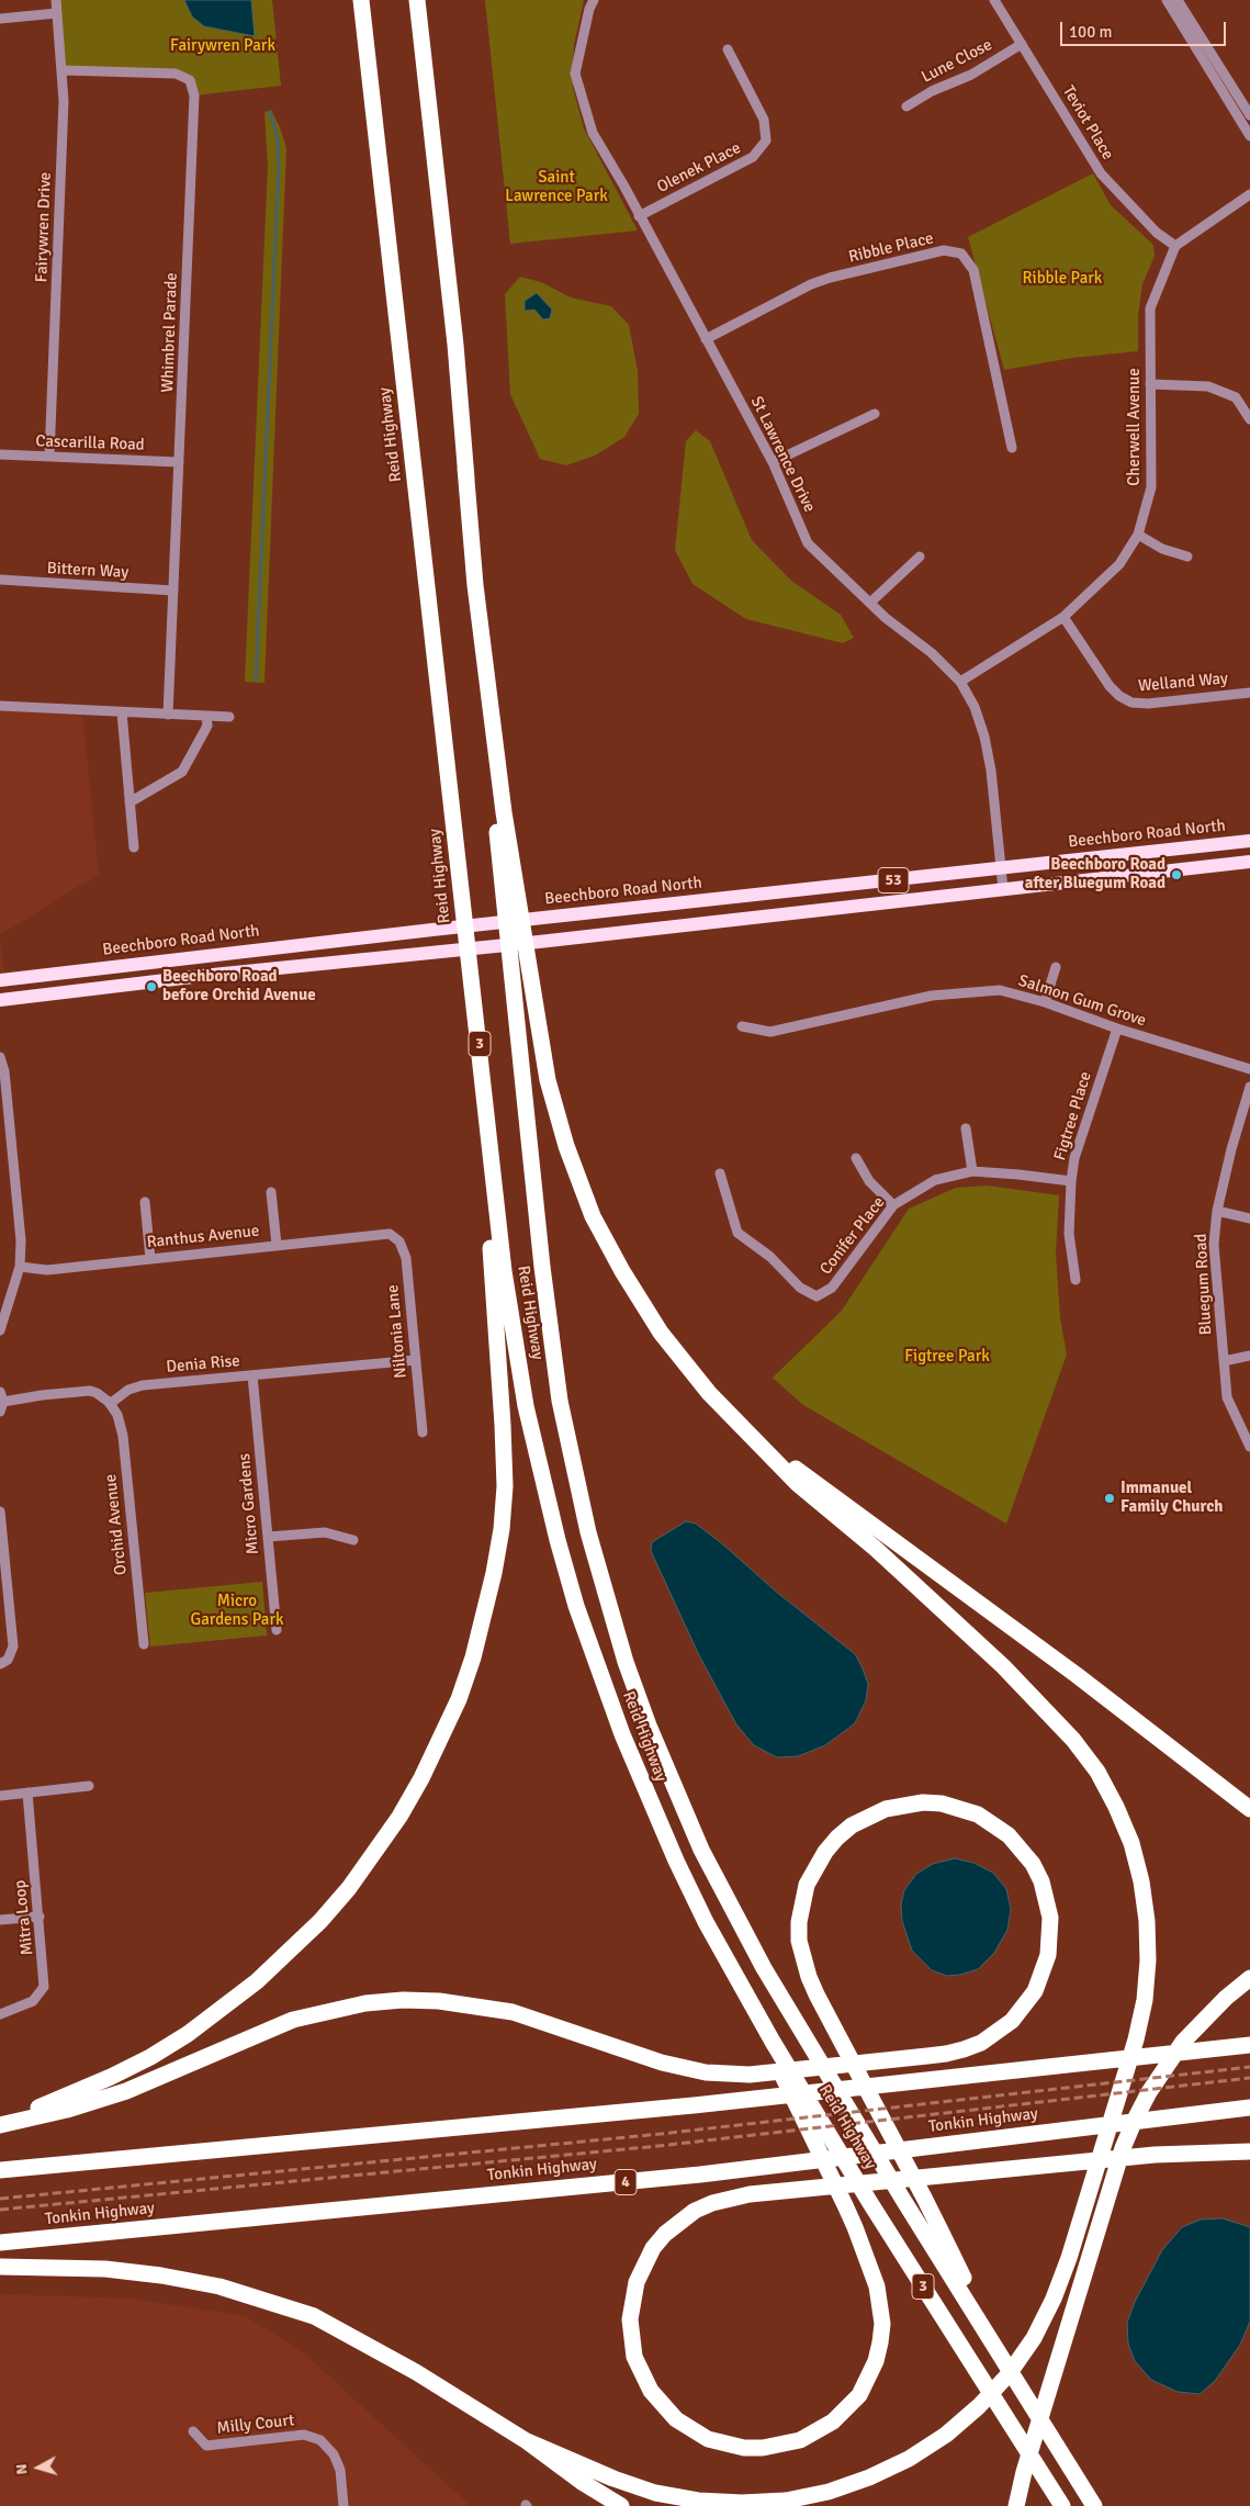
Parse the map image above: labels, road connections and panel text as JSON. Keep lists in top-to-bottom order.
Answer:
{
  "streets": {
    "highway": [
      "Reid Highway",
      "3",
      "Tonkin Highway",
      "4"
    ],
    "main road": ["Beechboro Road North", "53"],
    "street": [
      "Lune Close",
      "Teviot Place",
      "Olenek Place",
      "Fairywren Drive",
      "Ribble Place",
      "Whimbrel Parade",
      "Cherwell Avenue",
      "Cascarilla Road",
      "St Lawrence Drive",
      "Bittern Way",
      "Welland Way",
      "Salmon Gum Grove",
      "Figtree Place",
      "Conifer Place",
      "Ranthus Avenue",
      "Bluegum Road",
      "Niltonia Lane",
      "Denia Rise",
      "Micro Gardens",
      "Orchid Avenue",
      "Mitra Loop",
      "Milly Court"
    ]
  },
  "crossings": [
    ["Lune Close", "Teviot Place"],
    ["Teviot Place", "Cherwell Avenue"],
    ["Olenek Place", "St Lawrence Drive"],
    ["Fairywren Drive", "Whimbrel Parade"],
    ["Fairywren Drive", "Cascarilla Road"],
    ["Ribble Place", "St Lawrence Drive"],
    ["Whimbrel Parade", "Cascarilla Road"],
    ["Whimbrel Parade", "Bittern Way"],
    ["Cherwell Avenue", "St Lawrence Drive"],
    ["Cherwell Avenue", "Welland Way"],
    ["St Lawrence Drive", "Beechboro Road North"],
    ["St Lawrence Drive", "53"],
    ["Salmon Gum Grove", "Figtree Place"],
    ["Figtree Place", "Conifer Place"],
    ["Ranthus Avenue", "Niltonia Lane"],
    ["Niltonia Lane", "Denia Rise"],
    ["Denia Rise", "Micro Gardens"],
    ["Denia Rise", "Orchid Avenue"]
  ],
  "parks": [
    "Fairywren Park",
    "Saint Lawrence Park",
    "Ribble Park",
    "Figtree Park",
    "Micro Gardens Park"
  ],
  "places": ["Beechboro Road after Bluegum Road", "Beechboro Road before Orchid Avenue", "Immanuel Family Church"],
  "scale_bar": "100 m",
  "north": "left"
}
